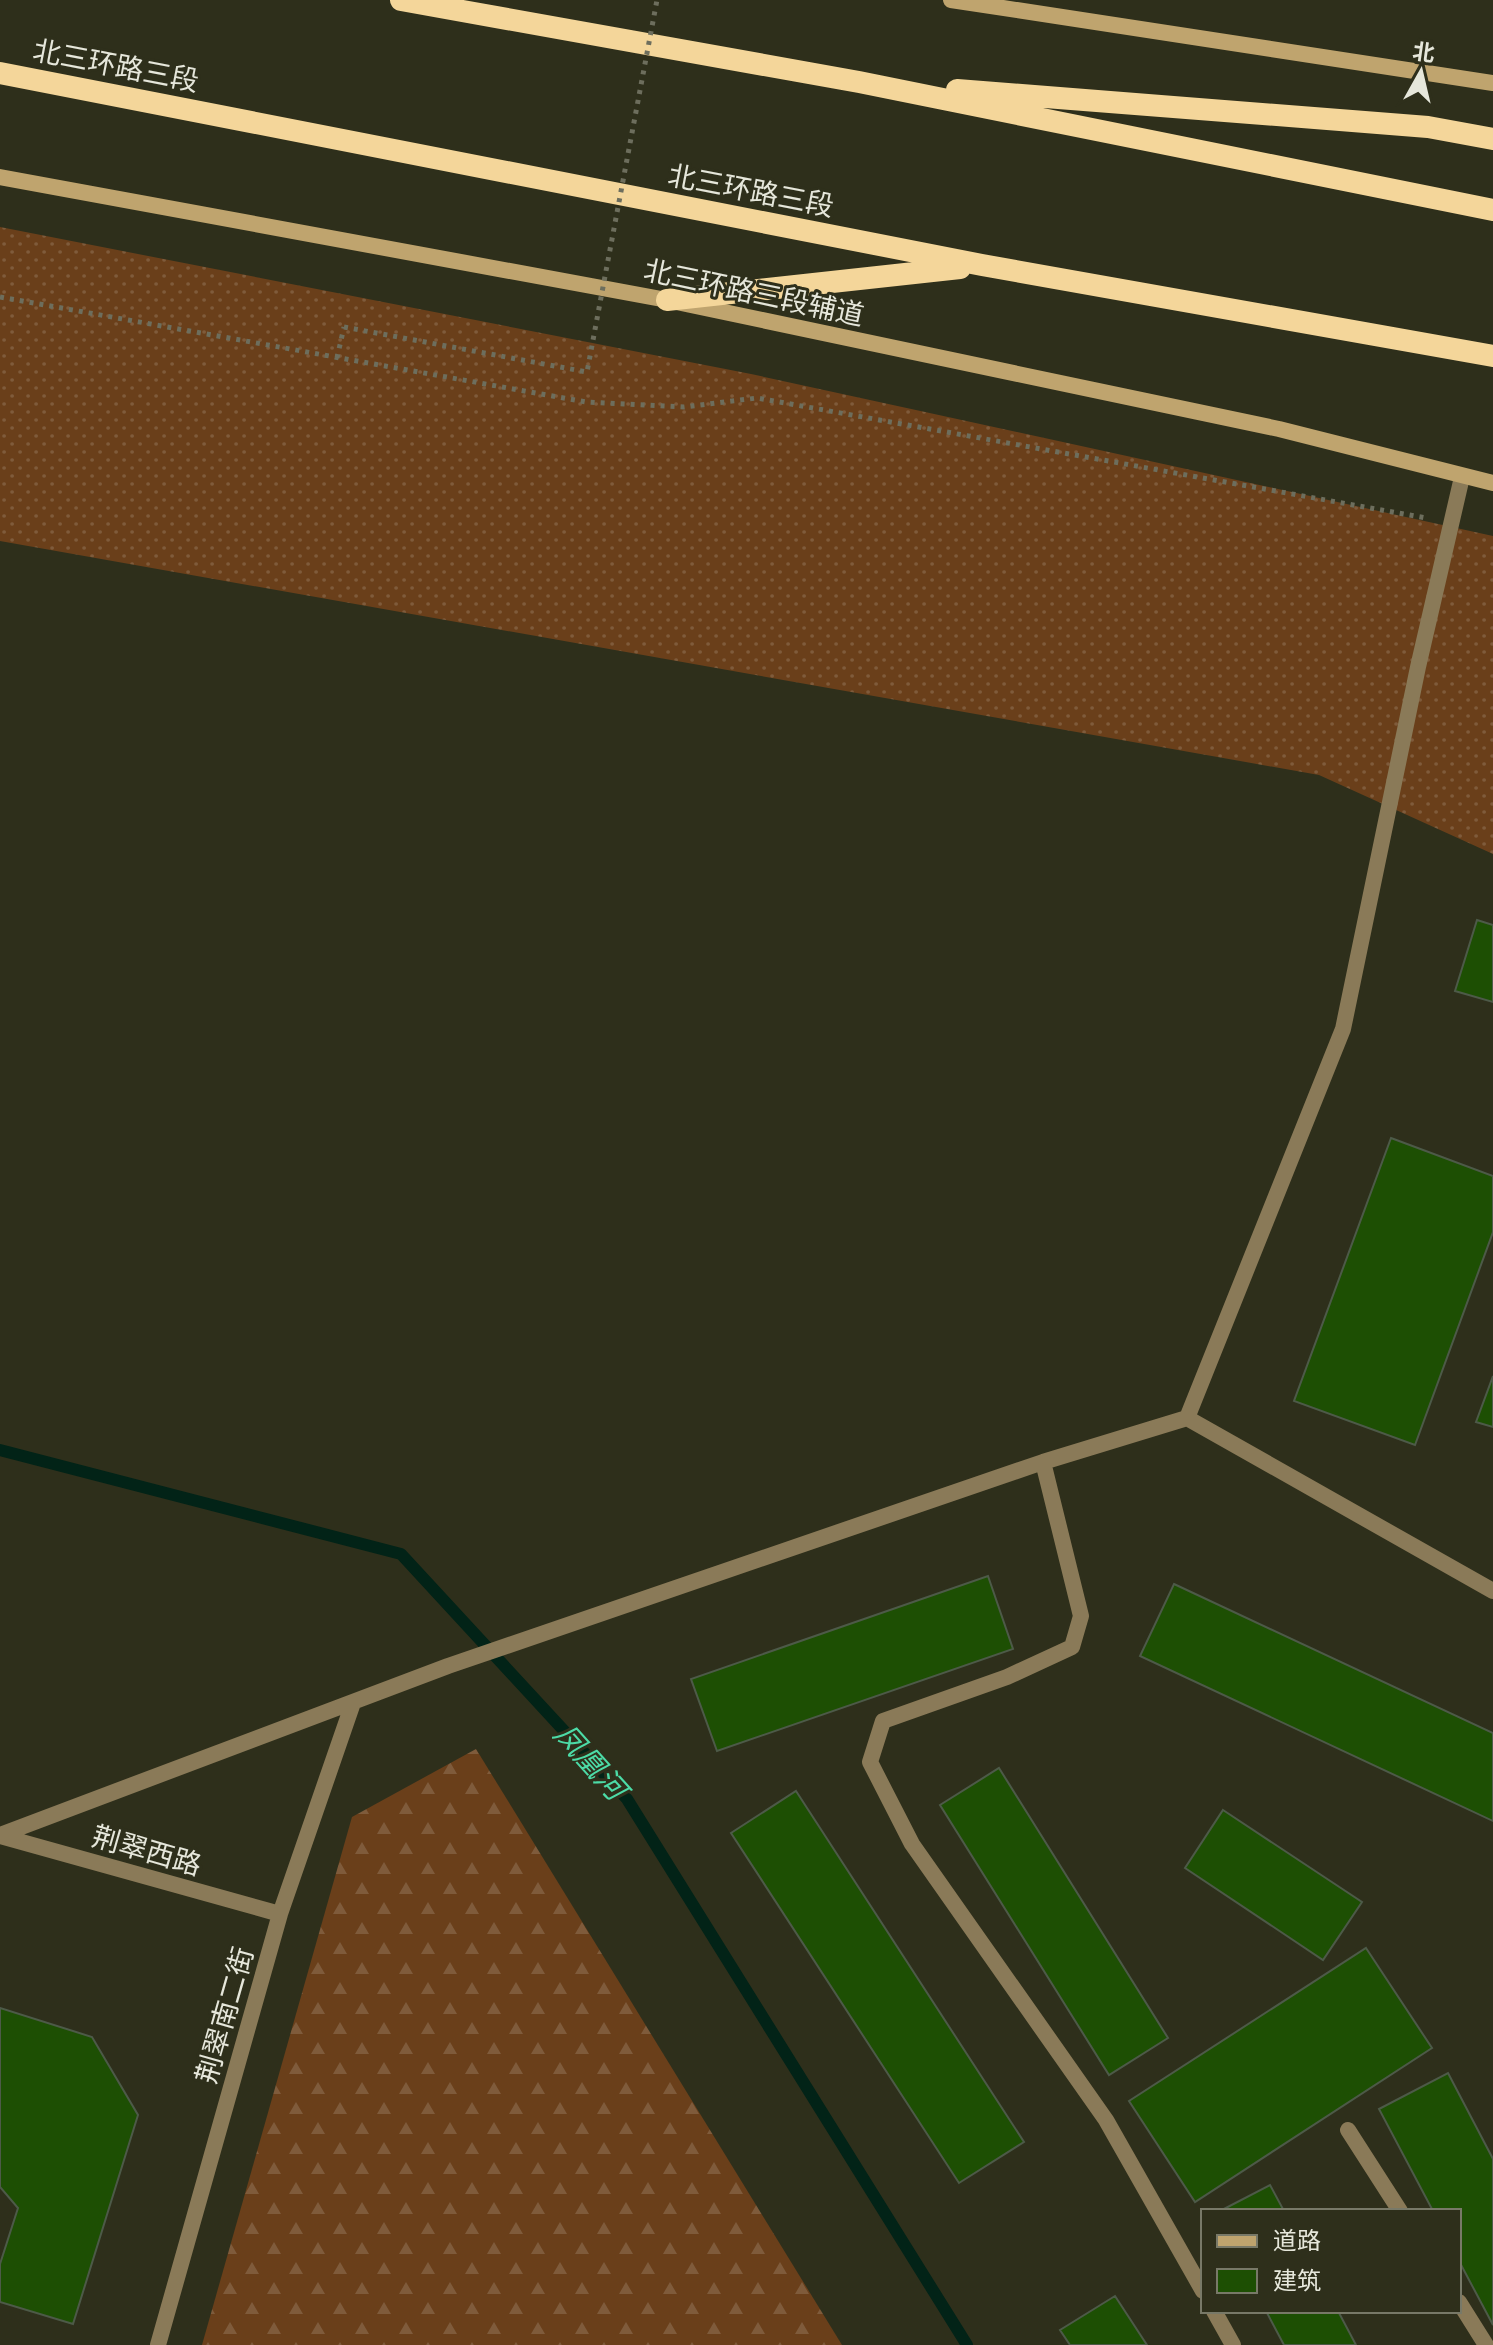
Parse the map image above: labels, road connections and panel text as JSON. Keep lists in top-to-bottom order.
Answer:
{
  "streets": {
    "highway": ["北三环路三段"],
    "main road": ["北三环路三段辅道"],
    "street": ["荆翠西路", "荆翠南二街"]
  },
  "crossings": [
    ["荆翠西路", "荆翠南二街"]
  ],
  "water": ["凤凰河"],
  "legend": ["道路", "建筑"],
  "north": "top"
}
